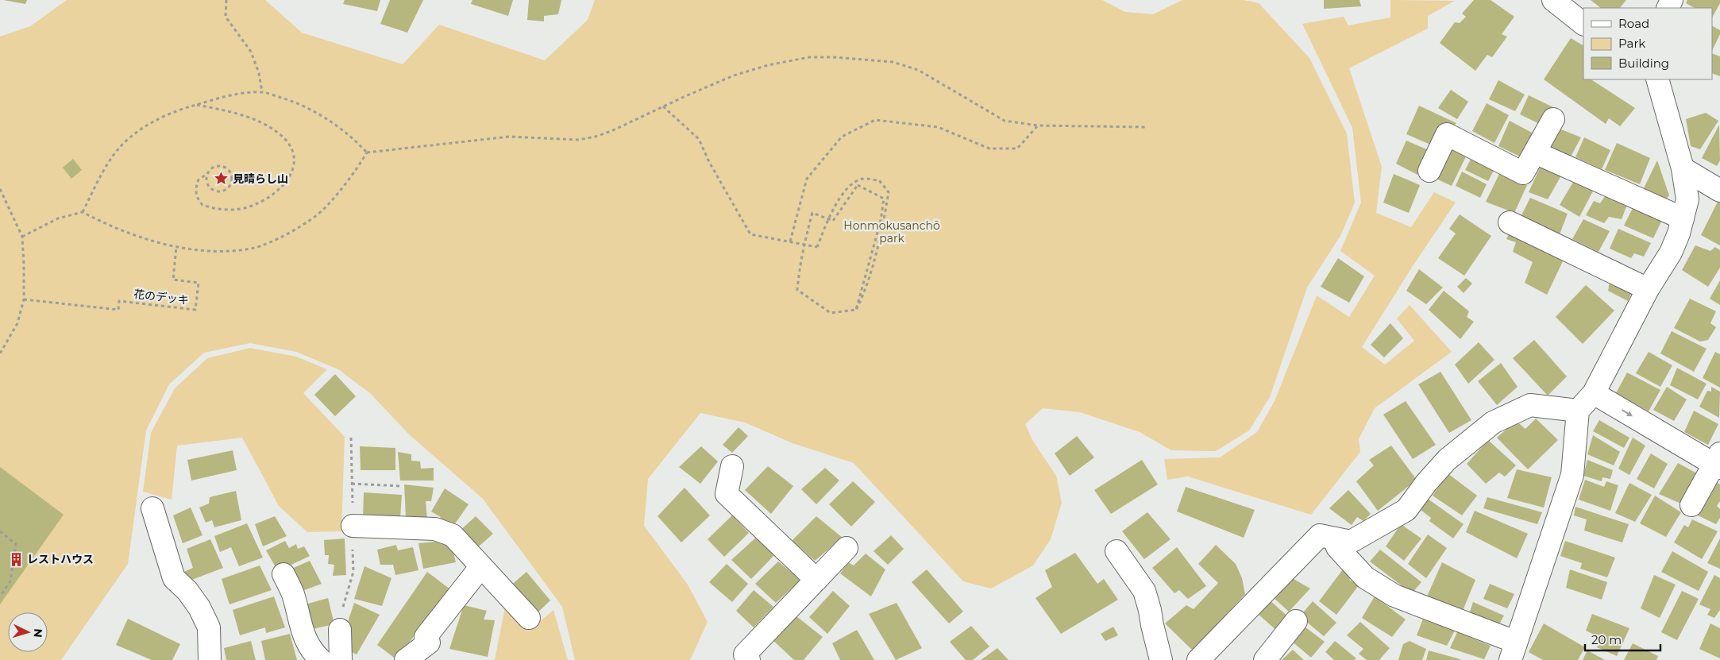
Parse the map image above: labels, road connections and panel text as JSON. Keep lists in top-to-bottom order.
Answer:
{
  "streets": {
    "path": ["花のデッキ"]
  },
  "parks": ["Honmokusanchō park"],
  "places": {
    "place": ["見晴らし山"],
    "building": ["レストハウス"]
  },
  "legend": ["Road", "Park", "Building"],
  "scale_bar": "20 m",
  "north": "right"
}
